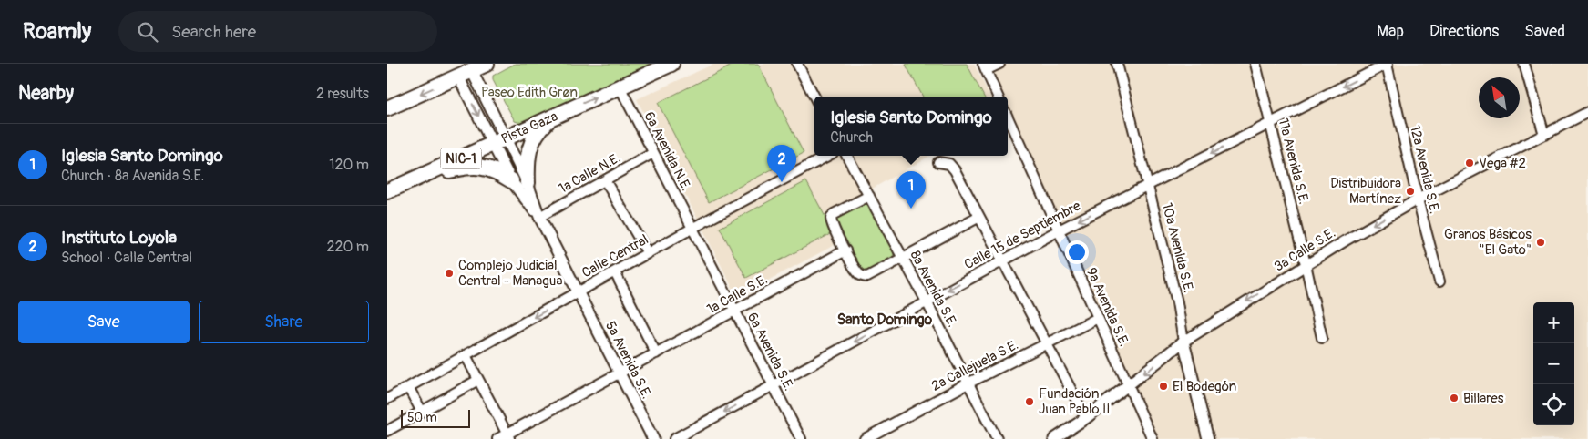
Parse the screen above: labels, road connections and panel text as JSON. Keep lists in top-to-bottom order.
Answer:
{
  "streets": {
    "highway": ["Pista Gaza", "NIC-1"],
    "street": [
      "6a Avenida N.E.",
      "11a Avenida S.E.",
      "12a Avenida S.E.",
      "1a Calle N.E.",
      "Calle 15 de Septiembre",
      "10a Avenida S.E.",
      "3a Calle S.E.",
      "Calle Central",
      "8a Avenida S.E.",
      "1a Calle S.E.",
      "9a Avenida S.E.",
      "6a Avenida S.E.",
      "5a Avenida S.E.",
      "2a Callejuela S.E."
    ]
  },
  "crossings": [
    ["Pista Gaza", "6a Avenida N.E."],
    ["6a Avenida N.E.", "1a Calle N.E."],
    ["6a Avenida N.E.", "Calle Central"],
    ["6a Avenida N.E.", "6a Avenida S.E."],
    ["11a Avenida S.E.", "Calle 15 de Septiembre"],
    ["11a Avenida S.E.", "3a Calle S.E."],
    ["12a Avenida S.E.", "Calle 15 de Septiembre"],
    ["12a Avenida S.E.", "3a Calle S.E."],
    ["1a Calle N.E.", "5a Avenida S.E."],
    ["Calle 15 de Septiembre", "10a Avenida S.E."],
    ["Calle 15 de Septiembre", "8a Avenida S.E."],
    ["Calle 15 de Septiembre", "9a Avenida S.E."],
    ["Calle 15 de Septiembre", "6a Avenida S.E."],
    ["10a Avenida S.E.", "3a Calle S.E."],
    ["3a Calle S.E.", "9a Avenida S.E."],
    ["Calle Central", "6a Avenida S.E."],
    ["Calle Central", "5a Avenida S.E."],
    ["8a Avenida S.E.", "2a Callejuela S.E."],
    ["1a Calle S.E.", "6a Avenida S.E."],
    ["1a Calle S.E.", "5a Avenida S.E."],
    ["9a Avenida S.E.", "2a Callejuela S.E."]
  ],
  "one_way": ["Calle 15 de Septiembre", "3a Calle S.E."],
  "districts": ["Santo Domingo"],
  "parks": ["Paseo Edith Grøn"],
  "places": [
    "Vega #2",
    "Distribuidora Martínez",
    "Granos Básicos \"El Gato\"",
    "Complejo Judicial Central - Managua",
    "El Bodegón",
    "Billares",
    "Fundación Juan Pablo II"
  ],
  "scale_bar": "50 m",
  "north": "top left",
  "page": {
    "header": "Roamly",
    "search": "Search here",
    "nav": ["Map", "Directions", "Saved"],
    "heading": ["Nearby", "2 results"],
    "popup": ["Iglesia Santo Domingo", "Church"],
    "list": [
      {
        "mark": "1",
        "name": "Iglesia Santo Domingo",
        "note": "Church · 8a Avenida S.E.",
        "value": "120 m"
      },
      {
        "mark": "2",
        "name": "Instituto Loyola",
        "note": "School · Calle Central",
        "value": "220 m"
      }
    ],
    "pins": ["2", "1"],
    "buttons": ["Save", "Share"],
    "map_buttons": ["+", "−"],
    "scale": "50 m"
  }
}
